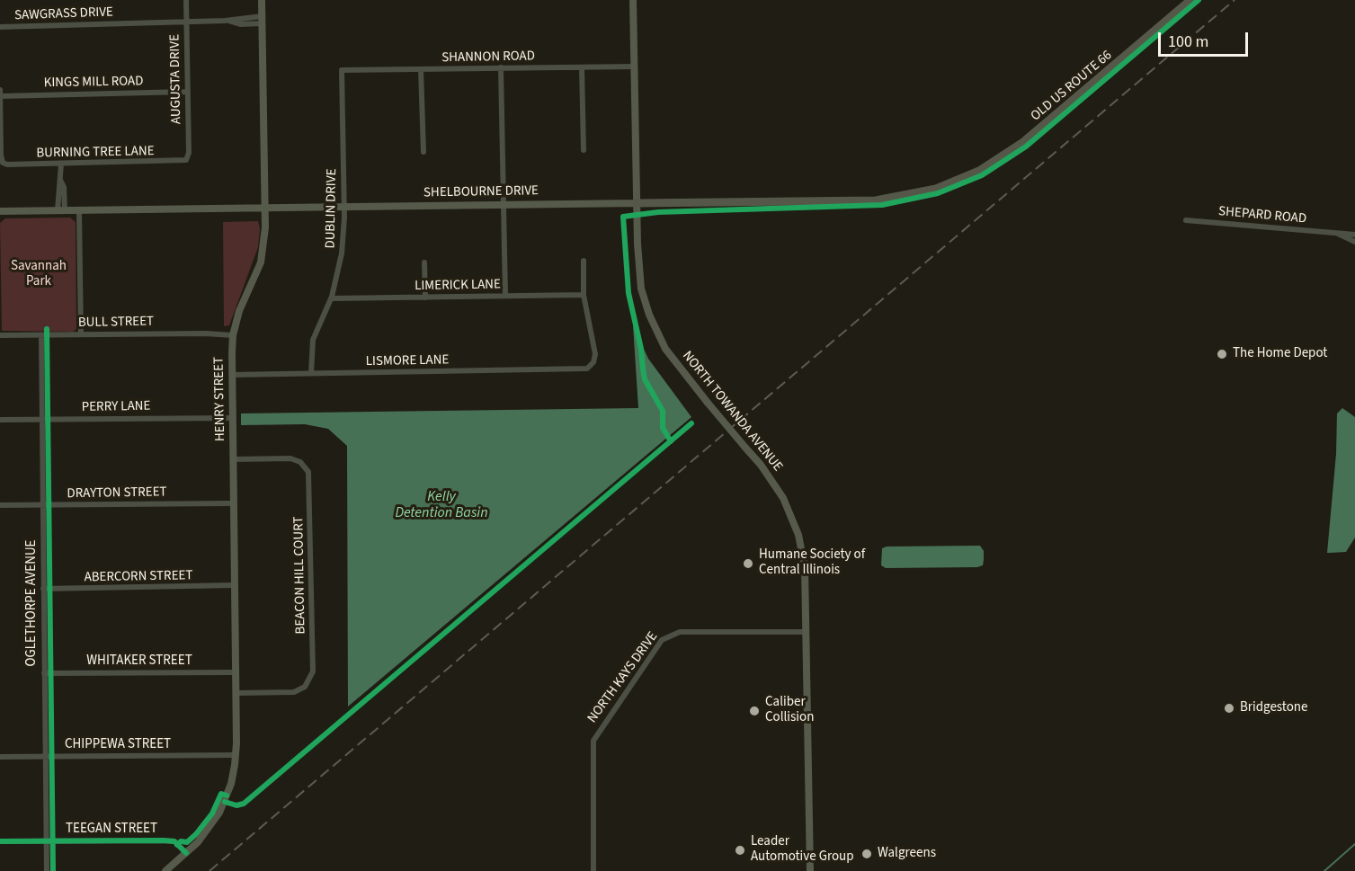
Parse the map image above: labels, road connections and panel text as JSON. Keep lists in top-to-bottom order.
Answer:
{
  "streets": {
    "main road": [
      "OLD US ROUTE 66",
      "SHELBOURNE DRIVE",
      "HENRY STREET",
      "NORTH TOWANDA AVENUE"
    ],
    "street": [
      "SAWGRASS DRIVE",
      "SHANNON ROAD",
      "AUGUSTA DRIVE",
      "KINGS MILL ROAD",
      "BURNING TREE LANE",
      "DUBLIN DRIVE",
      "SHEPARD ROAD",
      "LIMERICK LANE",
      "BULL STREET",
      "LISMORE LANE",
      "PERRY LANE",
      "DRAYTON STREET",
      "BEACON HILL COURT",
      "ABERCORN STREET",
      "OGLETHORPE AVENUE",
      "WHITAKER STREET",
      "NORTH KAYS DRIVE",
      "CHIPPEWA STREET",
      "TEEGAN STREET"
    ]
  },
  "crossings": [
    ["SAWGRASS DRIVE", "AUGUSTA DRIVE"],
    ["SAWGRASS DRIVE", "HENRY STREET"],
    ["SHANNON ROAD", "DUBLIN DRIVE"],
    ["SHANNON ROAD", "NORTH TOWANDA AVENUE"],
    ["AUGUSTA DRIVE", "KINGS MILL ROAD"],
    ["AUGUSTA DRIVE", "BURNING TREE LANE"],
    ["KINGS MILL ROAD", "BURNING TREE LANE"],
    ["OLD US ROUTE 66", "SHELBOURNE DRIVE"],
    ["SHELBOURNE DRIVE", "DUBLIN DRIVE"],
    ["SHELBOURNE DRIVE", "HENRY STREET"],
    ["SHELBOURNE DRIVE", "NORTH TOWANDA AVENUE"],
    ["DUBLIN DRIVE", "LIMERICK LANE"],
    ["DUBLIN DRIVE", "LISMORE LANE"],
    ["LIMERICK LANE", "LISMORE LANE"],
    ["BULL STREET", "HENRY STREET"],
    ["BULL STREET", "OGLETHORPE AVENUE"],
    ["LISMORE LANE", "HENRY STREET"],
    ["HENRY STREET", "PERRY LANE"],
    ["HENRY STREET", "DRAYTON STREET"],
    ["HENRY STREET", "BEACON HILL COURT"],
    ["HENRY STREET", "ABERCORN STREET"],
    ["HENRY STREET", "WHITAKER STREET"],
    ["HENRY STREET", "CHIPPEWA STREET"],
    ["HENRY STREET", "TEEGAN STREET"],
    ["PERRY LANE", "OGLETHORPE AVENUE"],
    ["NORTH TOWANDA AVENUE", "NORTH KAYS DRIVE"],
    ["DRAYTON STREET", "OGLETHORPE AVENUE"],
    ["ABERCORN STREET", "OGLETHORPE AVENUE"],
    ["OGLETHORPE AVENUE", "WHITAKER STREET"],
    ["OGLETHORPE AVENUE", "CHIPPEWA STREET"],
    ["OGLETHORPE AVENUE", "TEEGAN STREET"]
  ],
  "water": ["Kelly Detention Basin"],
  "parks": ["Savannah Park"],
  "places": [
    "The Home Depot",
    "Humane Society of Central Illinois",
    "Bridgestone",
    "Caliber Collision",
    "Leader Automotive Group",
    "Walgreens"
  ],
  "scale_bar": "100 m"
}
